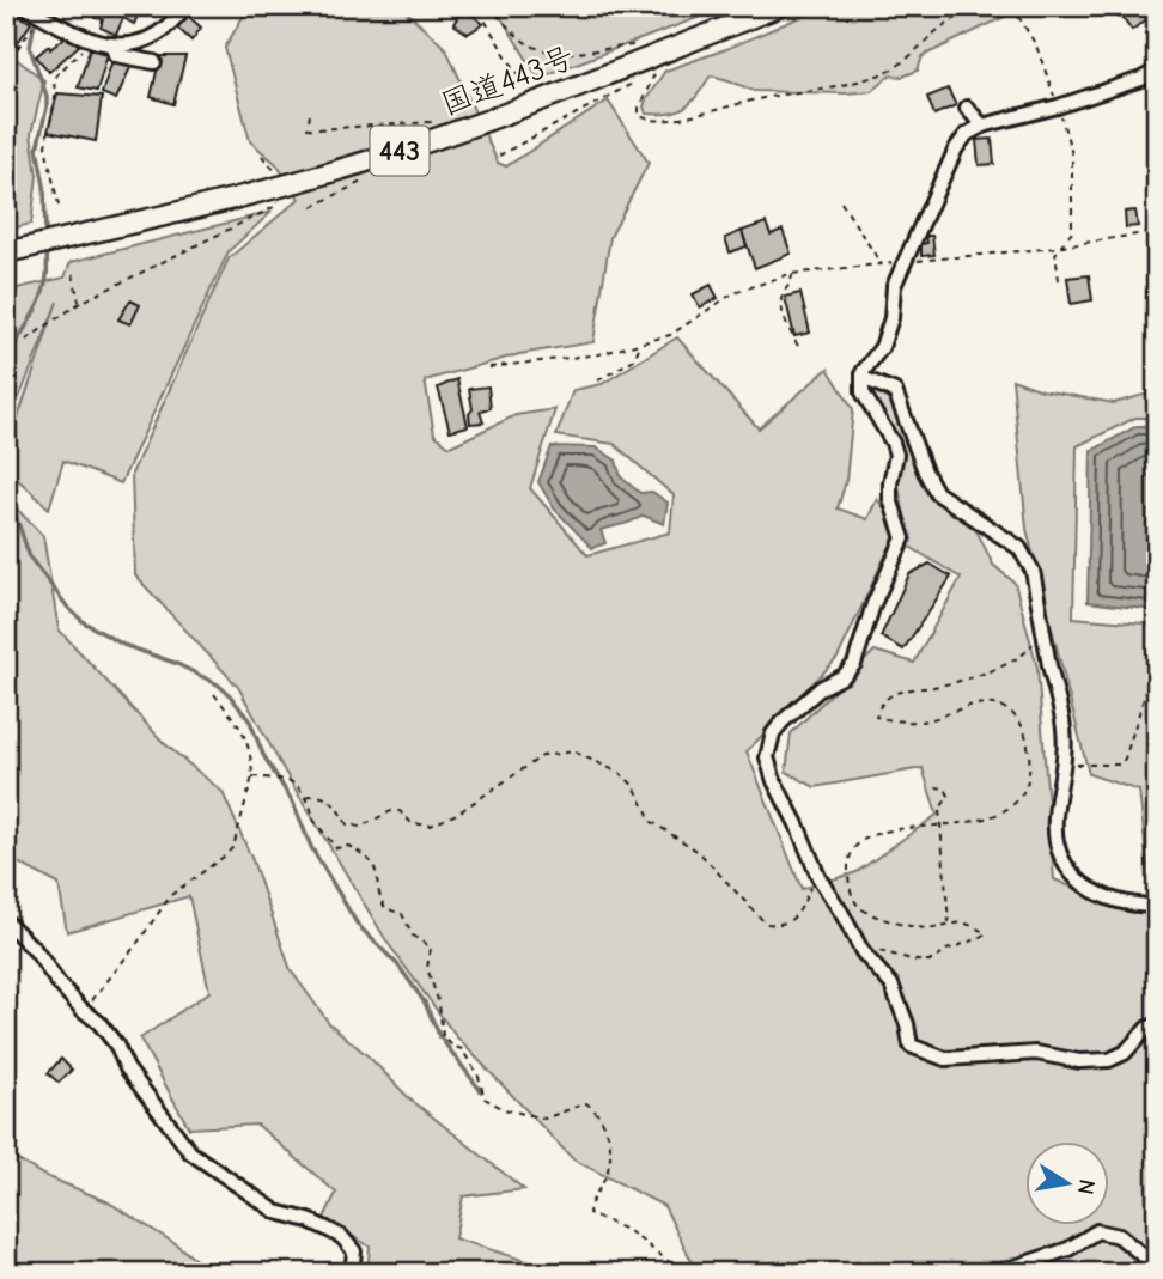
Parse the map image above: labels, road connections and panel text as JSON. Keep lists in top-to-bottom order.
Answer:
{
  "streets": {
    "highway": ["国道443号", "443"]
  },
  "north": "right"
}
